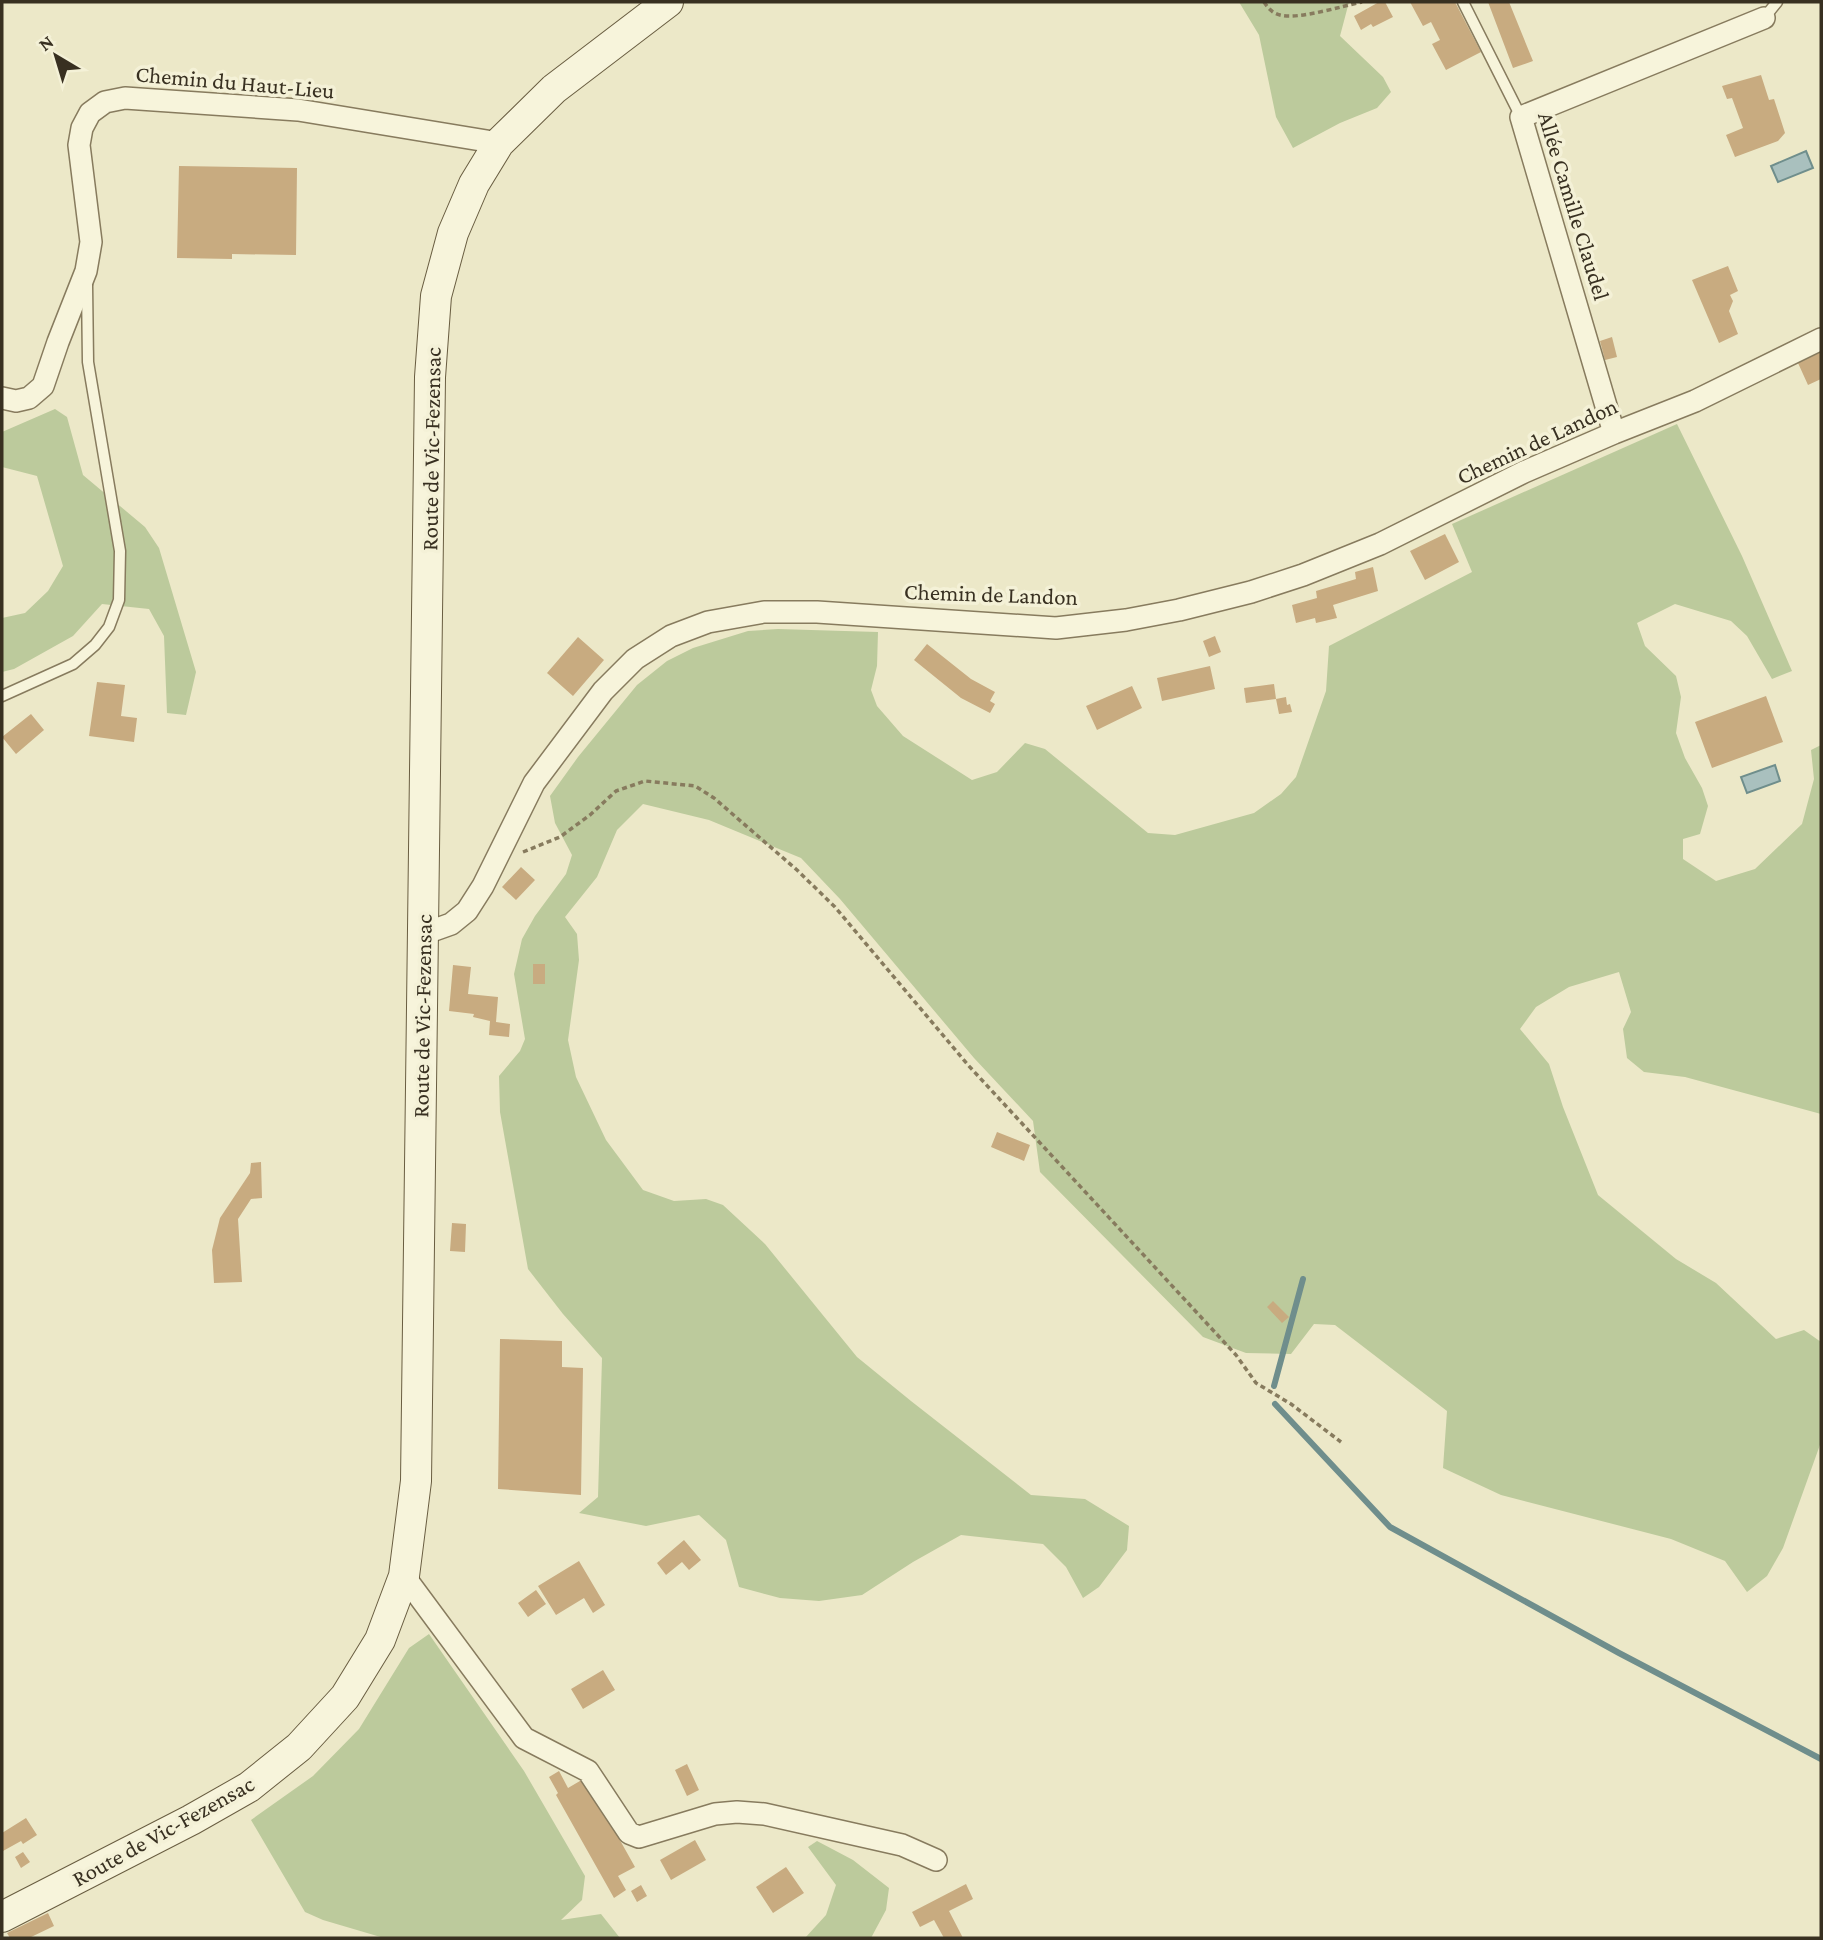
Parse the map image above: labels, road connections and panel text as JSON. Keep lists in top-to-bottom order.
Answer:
{
  "streets": {
    "main road": ["Route de Vic-Fezensac"],
    "street": ["Chemin du Haut-Lieu", "Allée Camille Claudel", "Chemin de Landon"]
  },
  "crossings": [
    ["Chemin du Haut-Lieu", "Route de Vic-Fezensac"],
    ["Allée Camille Claudel", "Chemin de Landon"],
    ["Chemin de Landon", "Route de Vic-Fezensac"]
  ],
  "north": "top left"
}
